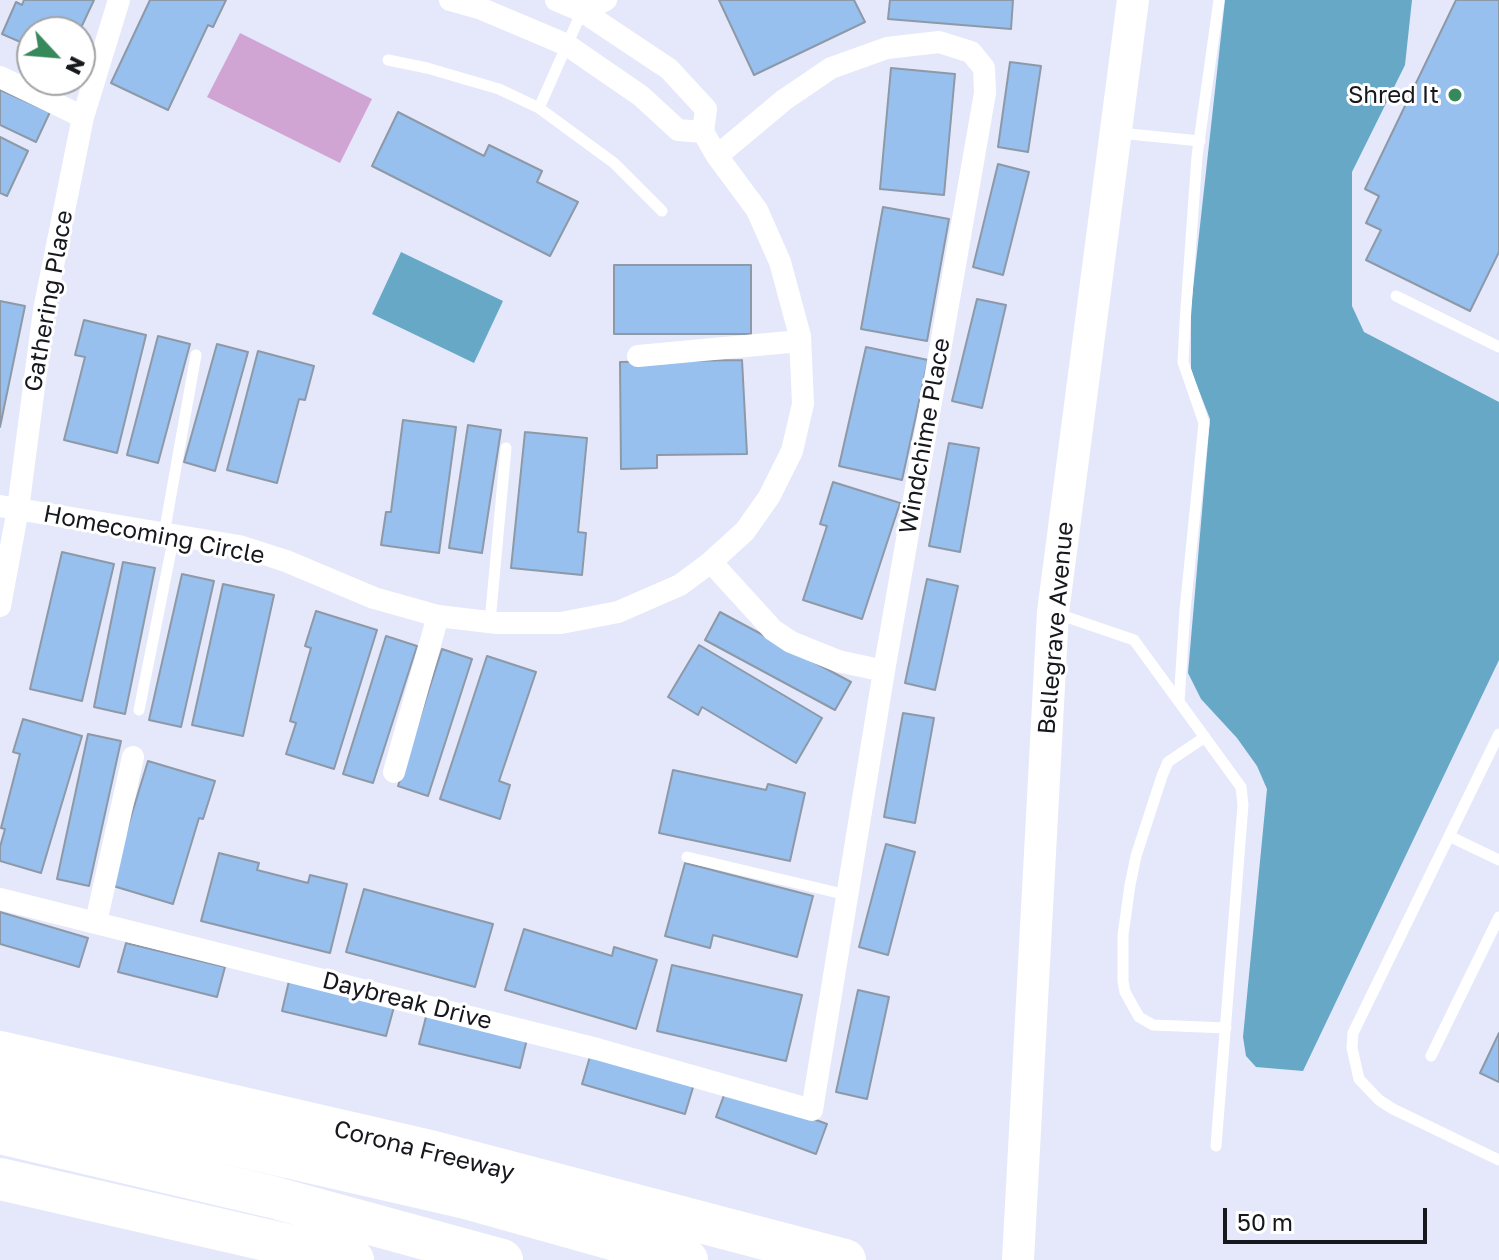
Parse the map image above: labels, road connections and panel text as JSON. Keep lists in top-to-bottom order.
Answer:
{
  "streets": {
    "highway": ["Corona Freeway"],
    "main road": ["Bellegrave Avenue"],
    "street": [
      "Gathering Place",
      "Windchime Place",
      "Homecoming Circle",
      "Daybreak Drive"
    ]
  },
  "crossings": [
    ["Gathering Place", "Homecoming Circle"],
    ["Windchime Place", "Homecoming Circle"],
    ["Windchime Place", "Daybreak Drive"]
  ],
  "places": ["Shred It"],
  "scale_bar": "50 m",
  "north": "bottom right"
}
